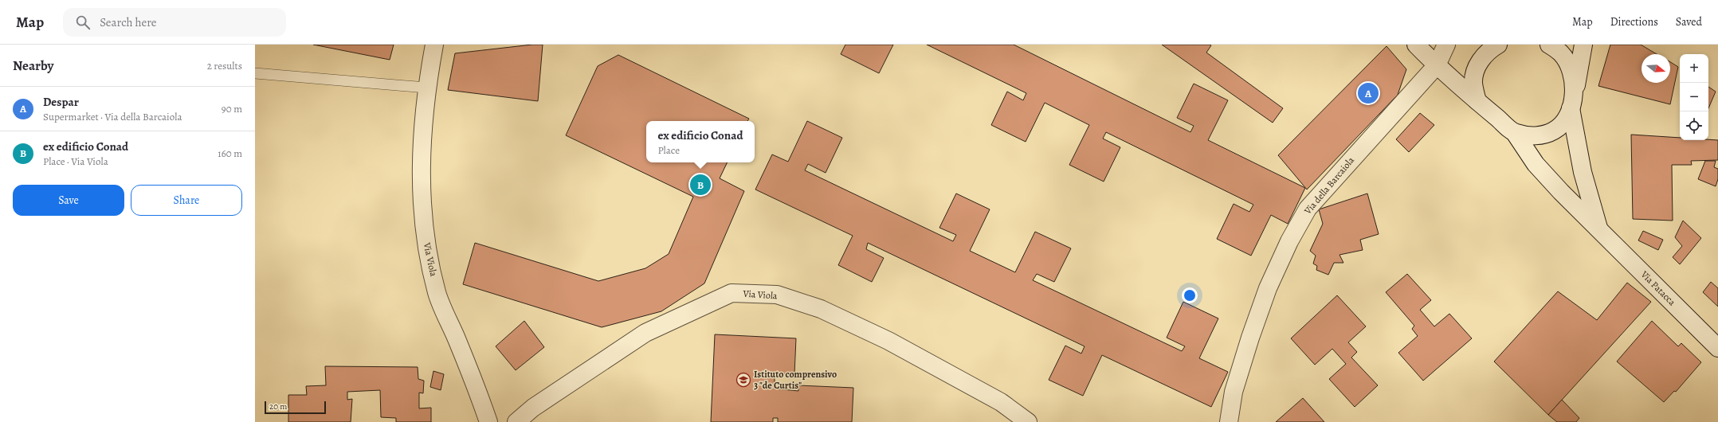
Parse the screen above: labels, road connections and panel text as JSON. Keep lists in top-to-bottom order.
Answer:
{
  "streets": {
    "street": ["Via della Barcaiola", "Via Viola", "Via Patacca"]
  },
  "crossings": [
    ["Via della Barcaiola", "Via Patacca"]
  ],
  "places": {
    "school or university": ["Istituto comprensivo 3 \"de Curtis\""]
  },
  "scale_bar": "20 m",
  "north": "right",
  "page": {
    "header": "Map",
    "search": "Search here",
    "nav": ["Map", "Directions", "Saved"],
    "heading": ["Nearby", "2 results"],
    "map_buttons": ["+", "−"],
    "pins": ["A", "B"],
    "list": [
      {
        "mark": "A",
        "name": "Despar",
        "note": "Supermarket · Via della Barcaiola",
        "value": "90 m"
      },
      {
        "mark": "B",
        "name": "ex edificio Conad",
        "note": "Place · Via Viola",
        "value": "160 m"
      }
    ],
    "popup": ["ex edificio Conad", "Place"],
    "buttons": ["Save", "Share"],
    "scale": "20 m"
  }
}
